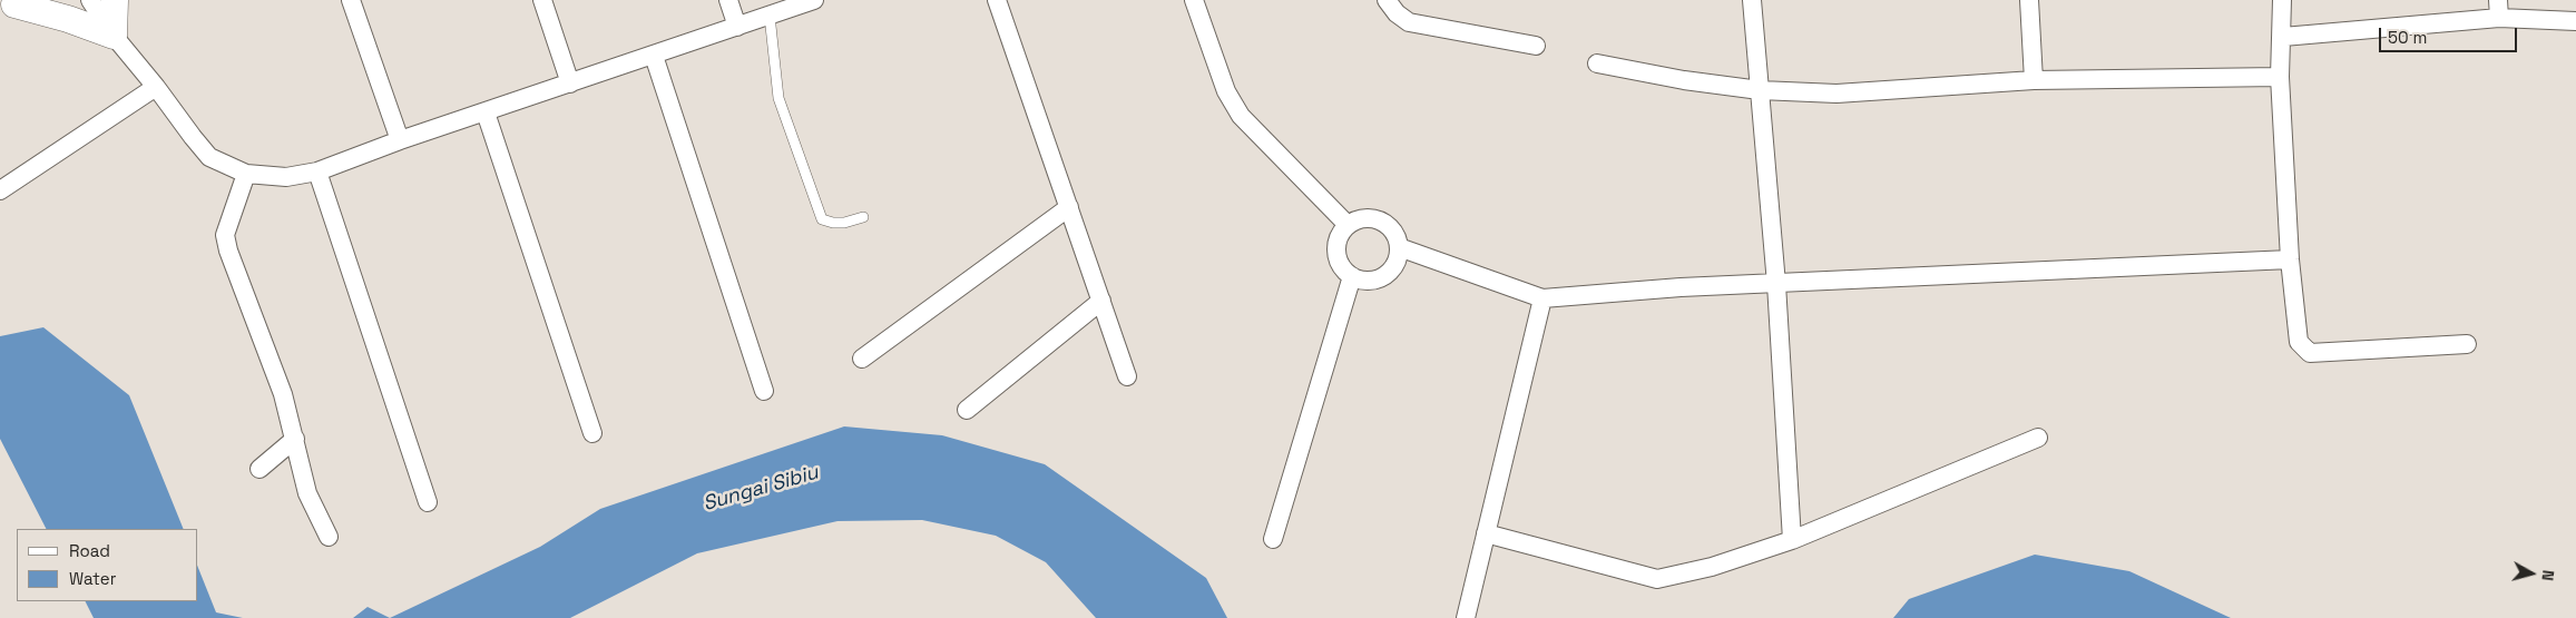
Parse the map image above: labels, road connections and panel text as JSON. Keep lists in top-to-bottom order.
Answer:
{
  "water": ["Sungai Sibiu"],
  "legend": ["Road", "Water"],
  "scale_bar": "50 m",
  "north": "right"
}
